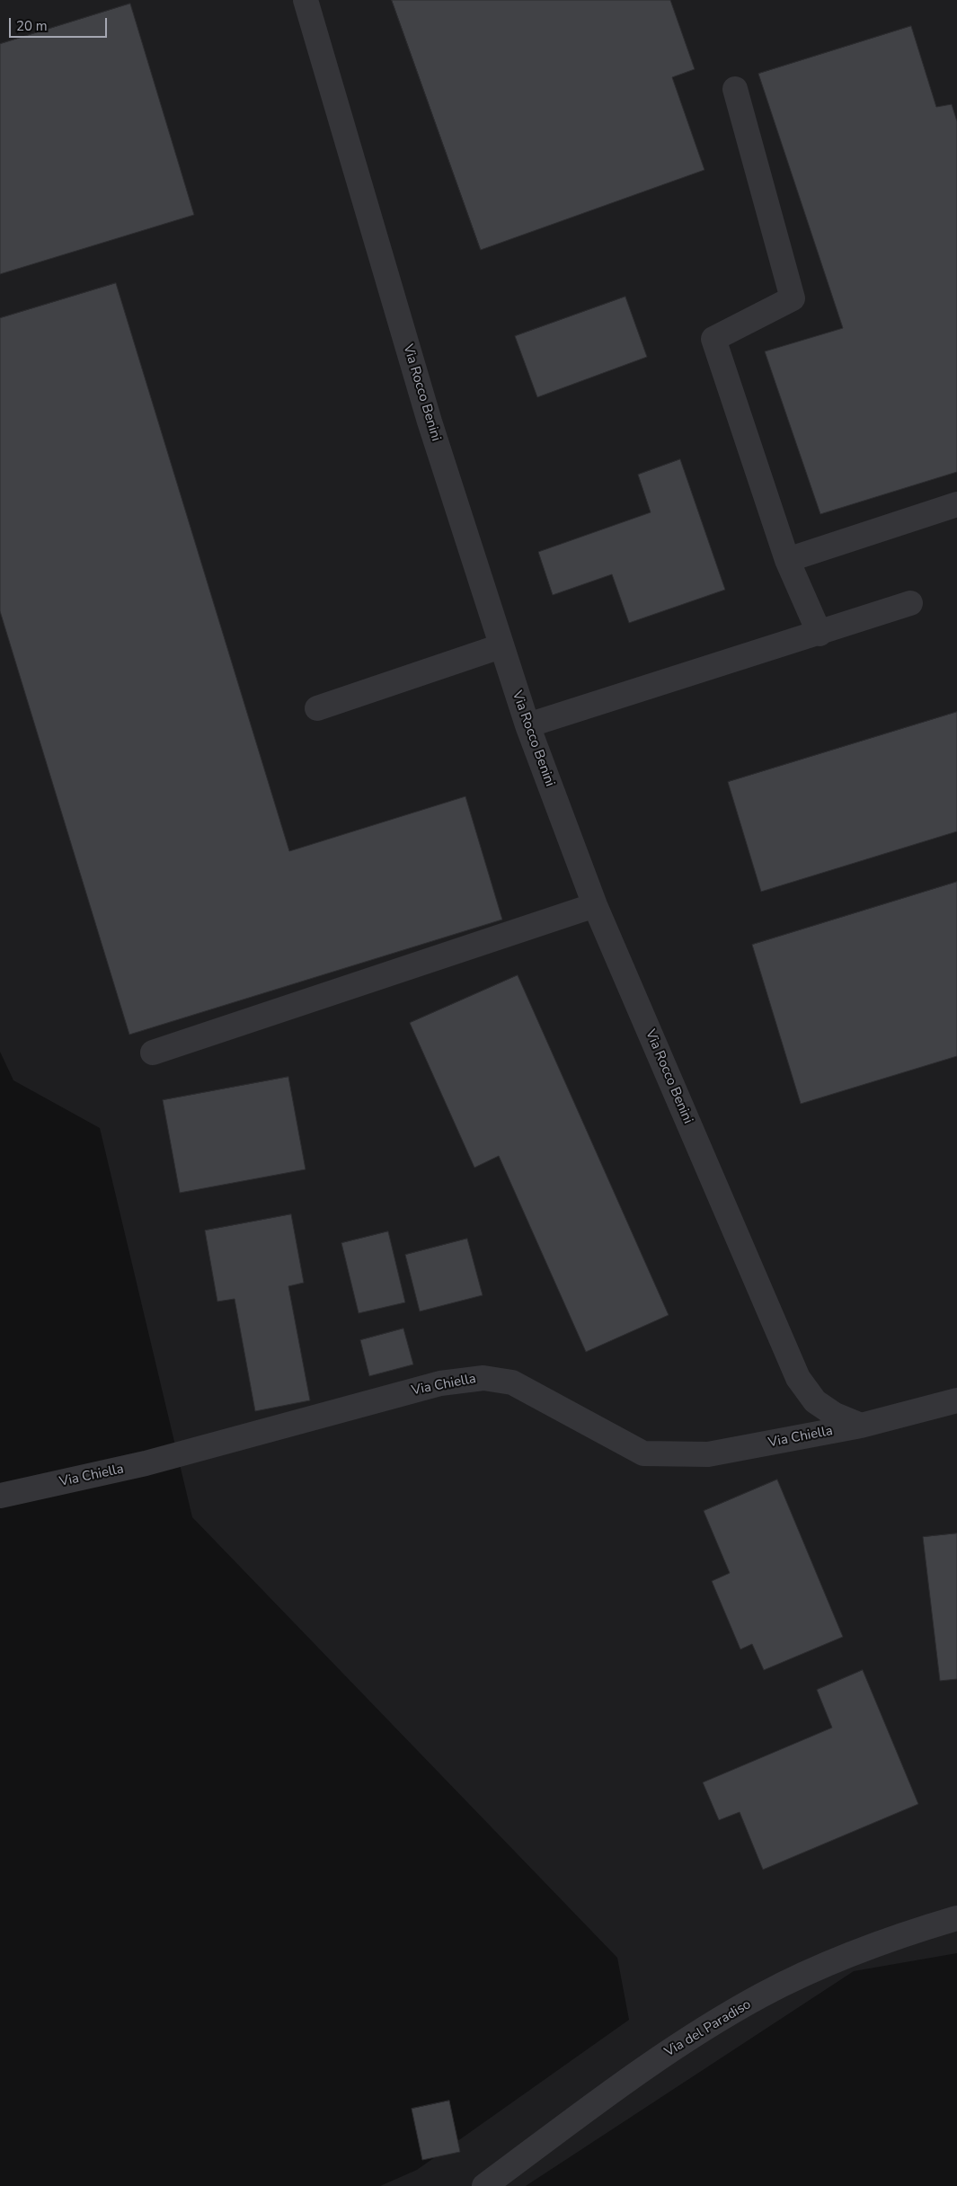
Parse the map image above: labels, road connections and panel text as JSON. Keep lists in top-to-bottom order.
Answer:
{
  "streets": {
    "street": ["Via Rocco Benini", "Via Chiella", "Via del Paradiso"]
  },
  "crossings": [
    ["Via Rocco Benini", "Via Chiella"]
  ],
  "scale_bar": "20 m"
}
